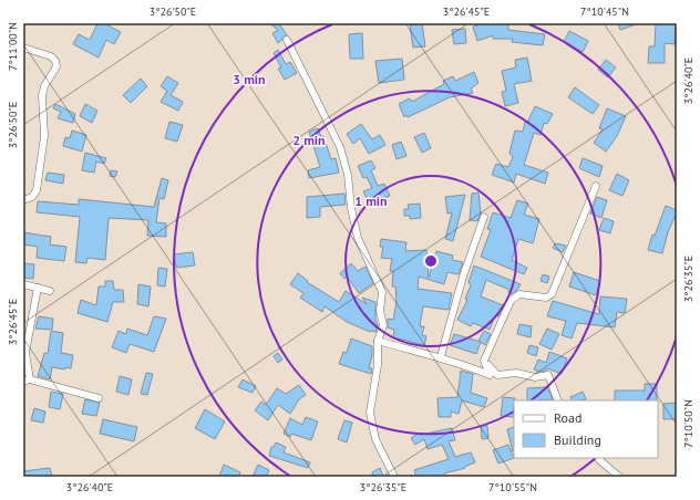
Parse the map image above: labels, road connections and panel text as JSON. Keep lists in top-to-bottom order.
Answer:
{
  "legend": ["Road", "Building"],
  "coordinates": [
    "3°26'50\"E",
    "3°26'45\"E",
    "7°10'45\"N",
    "7°11'00\"N",
    "3°26'40\"E",
    "3°26'35\"E",
    "7°10'50\"N",
    "7°10'55\"N"
  ],
  "rings": ["3 min", "2 min", "1 min"]
}
